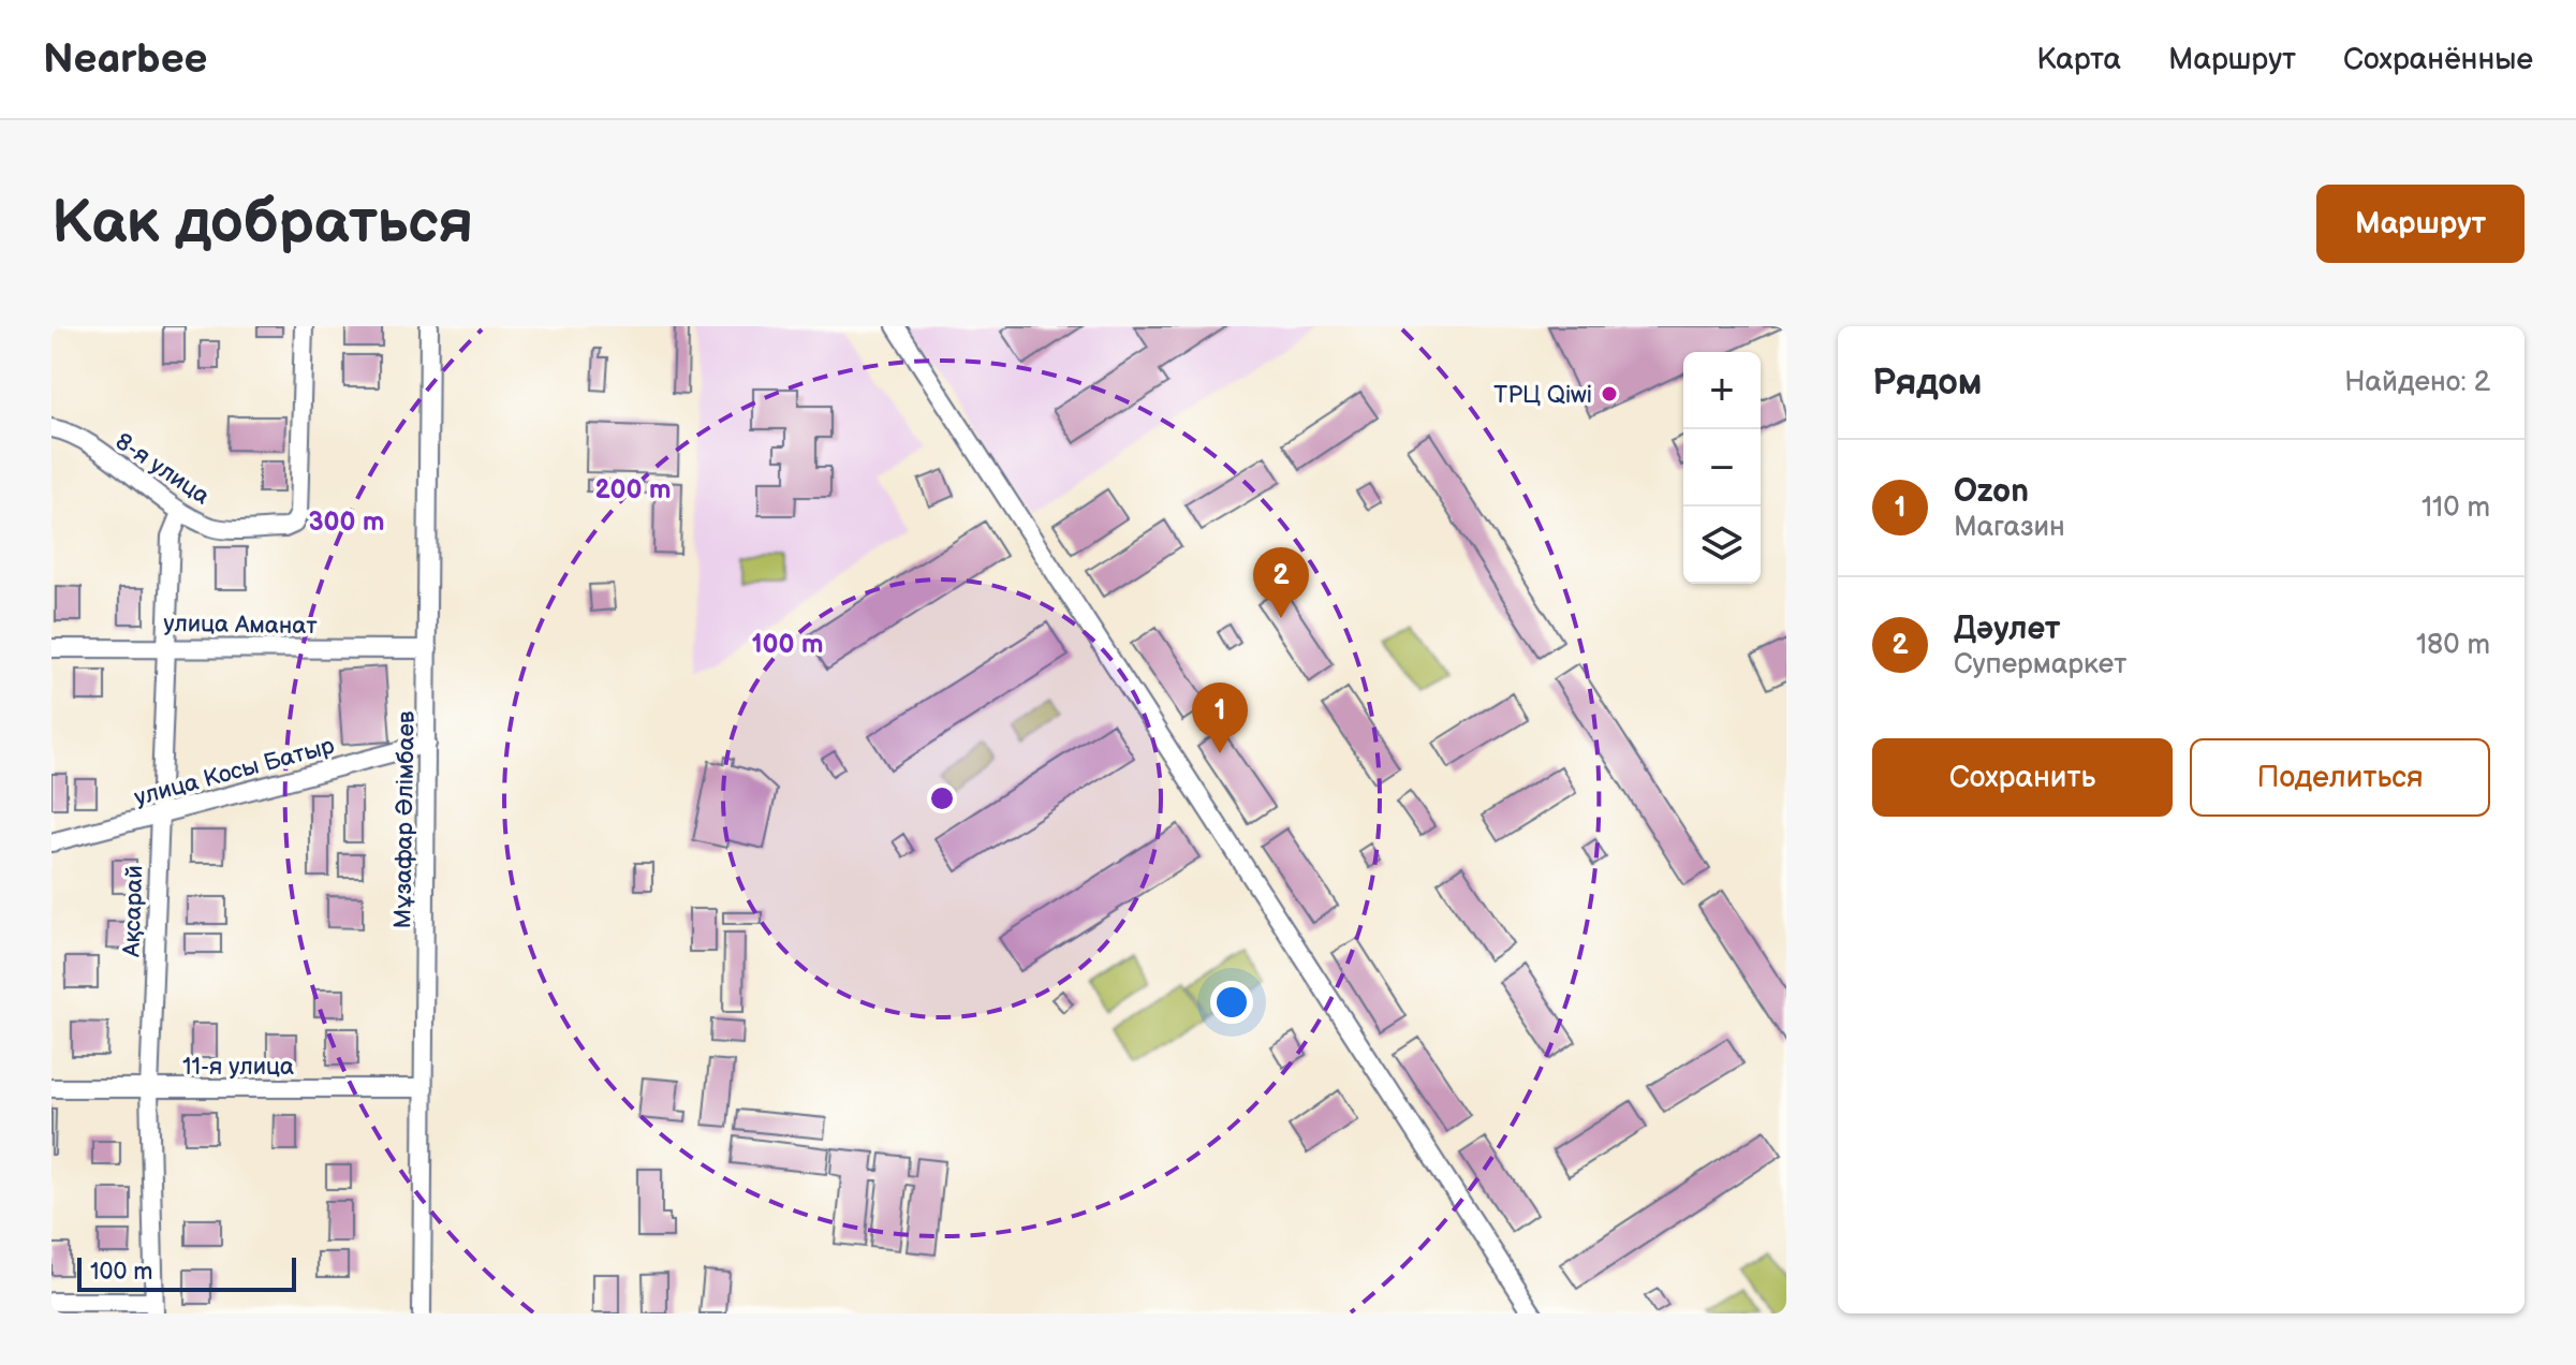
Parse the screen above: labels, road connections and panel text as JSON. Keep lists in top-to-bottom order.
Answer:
{
  "streets": {
    "street": [
      "8-я улица",
      "улица Аманат",
      "улица Косы Батыр",
      "Мұзафар Әлімбаев",
      "Ақсарай",
      "11-я улица"
    ]
  },
  "crossings": [
    ["8-я улица", "Ақсарай"],
    ["улица Аманат", "Мұзафар Әлімбаев"],
    ["улица Аманат", "Ақсарай"],
    ["улица Косы Батыр", "Мұзафар Әлімбаев"],
    ["улица Косы Батыр", "Ақсарай"],
    ["Мұзафар Әлімбаев", "11-я улица"],
    ["Ақсарай", "11-я улица"]
  ],
  "places": ["ТРЦ Qiwi"],
  "scale_bar": "100 m",
  "page": {
    "header": "Nearbee",
    "nav": ["Карта", "Маршрут", "Сохранённые"],
    "buttons": [
      "Маршрут",
      ["Сохранить", "Поделиться"]
    ],
    "title": "Как добраться",
    "heading": ["Рядом", "Найдено: 2"],
    "map_buttons": ["+", "−"],
    "list": [
      {
        "mark": "1",
        "name": "Ozon",
        "note": "Магазин",
        "value": "110 m"
      },
      {
        "mark": "2",
        "name": "Дәулет",
        "note": "Супермаркет",
        "value": "180 m"
      }
    ],
    "pins": ["2", "1"],
    "scale": "100 m"
  },
  "rings": ["200 m", "300 m", "100 m"]
}
